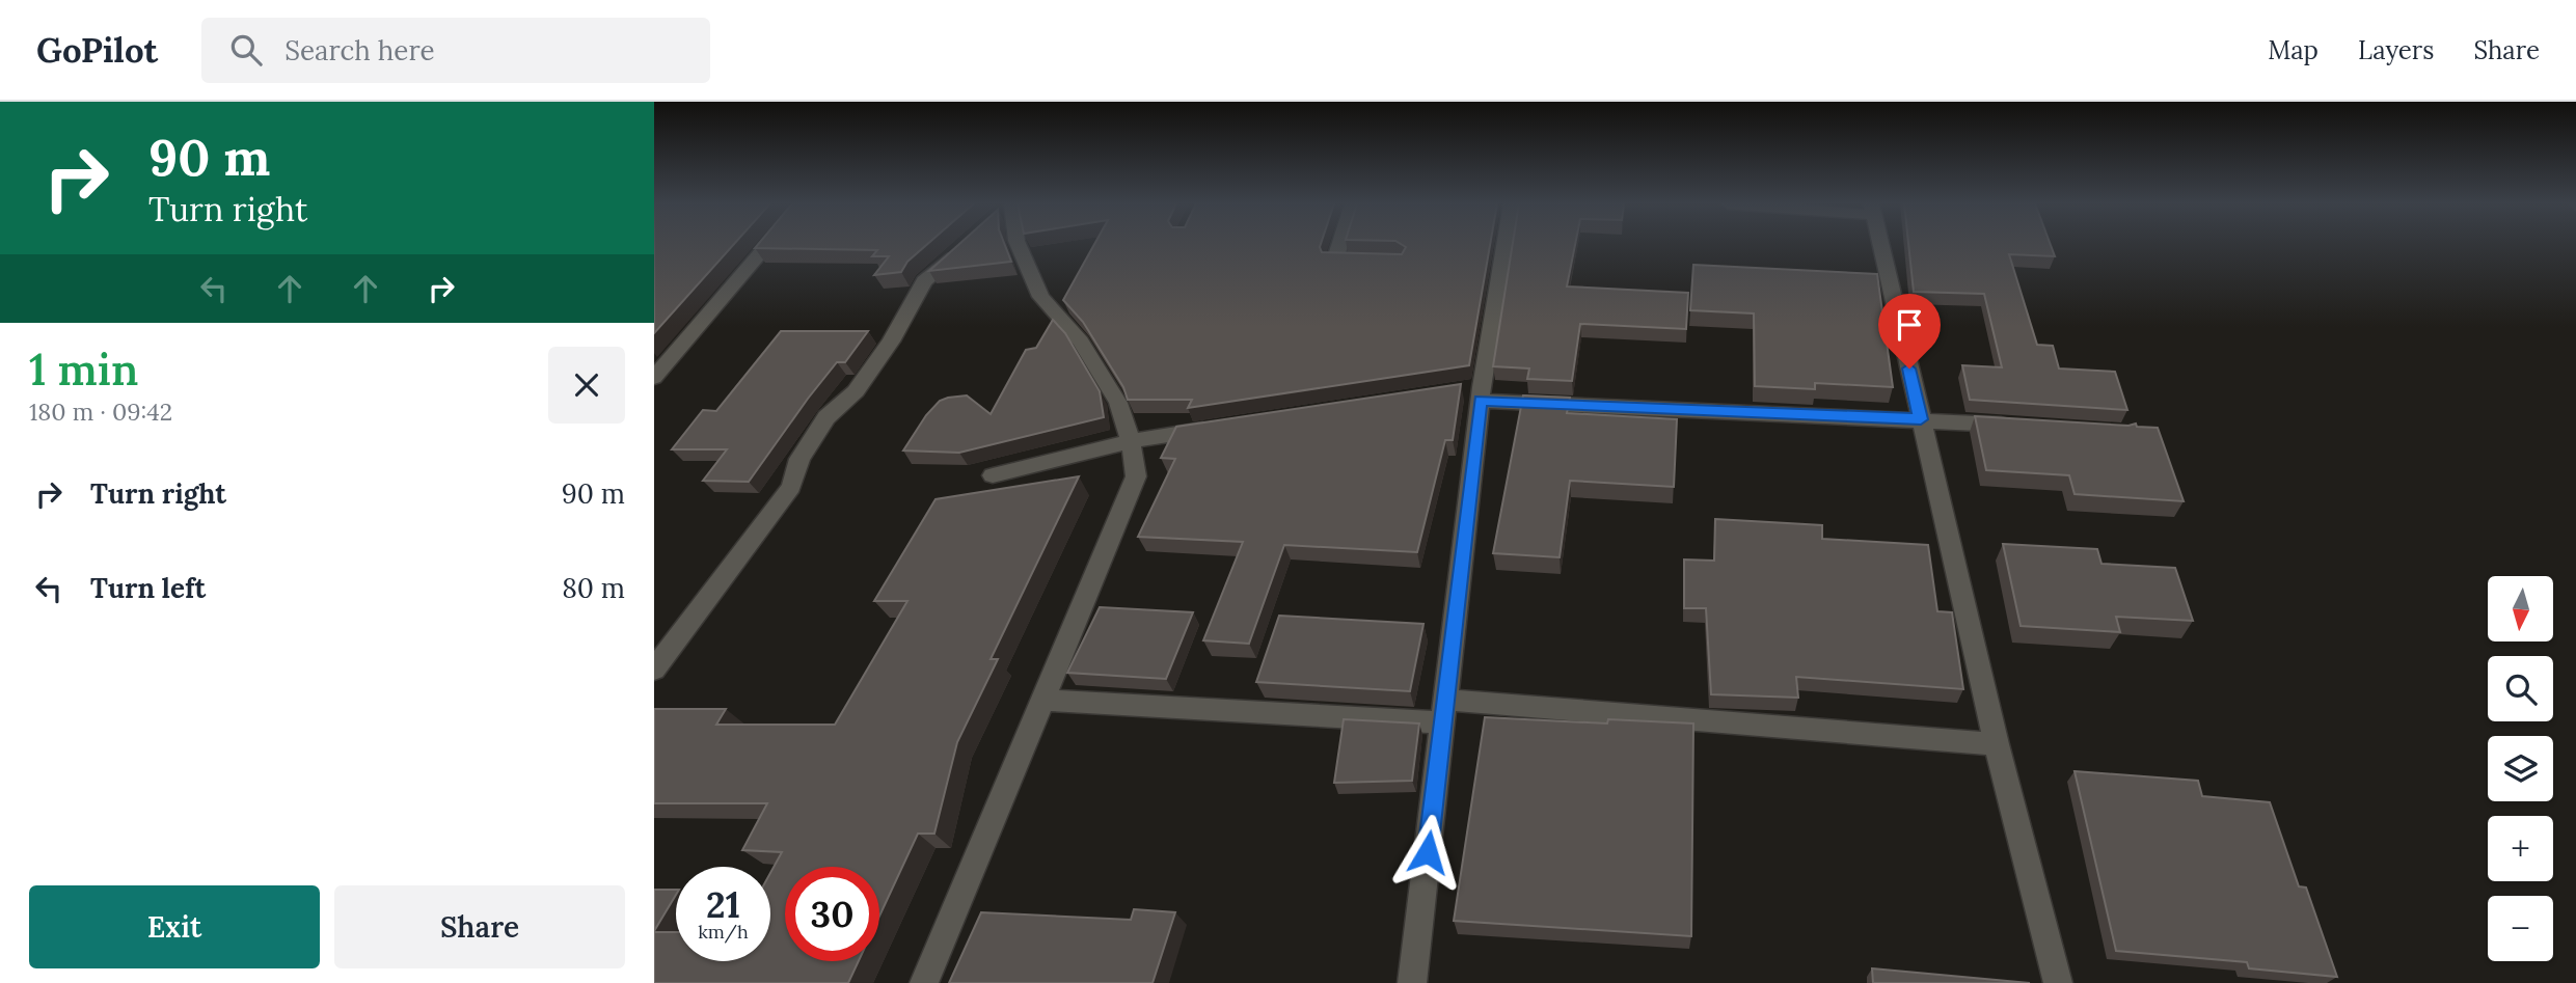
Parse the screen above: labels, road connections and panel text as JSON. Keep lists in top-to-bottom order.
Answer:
{
  "north": "bottom",
  "page": {
    "header": "GoPilot",
    "search": "Search here",
    "nav": ["Map", "Layers", "Share"],
    "turn": ["90 m", "Turn right"],
    "heading": ["1 min", "180 m · 09:42"],
    "list": [
      {
        "name": "Turn right",
        "value": "90 m"
      },
      {
        "name": "Turn left",
        "value": "80 m"
      }
    ],
    "map_buttons": ["+", "−"],
    "speed": "21 km/h",
    "limit": "30",
    "buttons": ["Exit", "Share"]
  }
}
